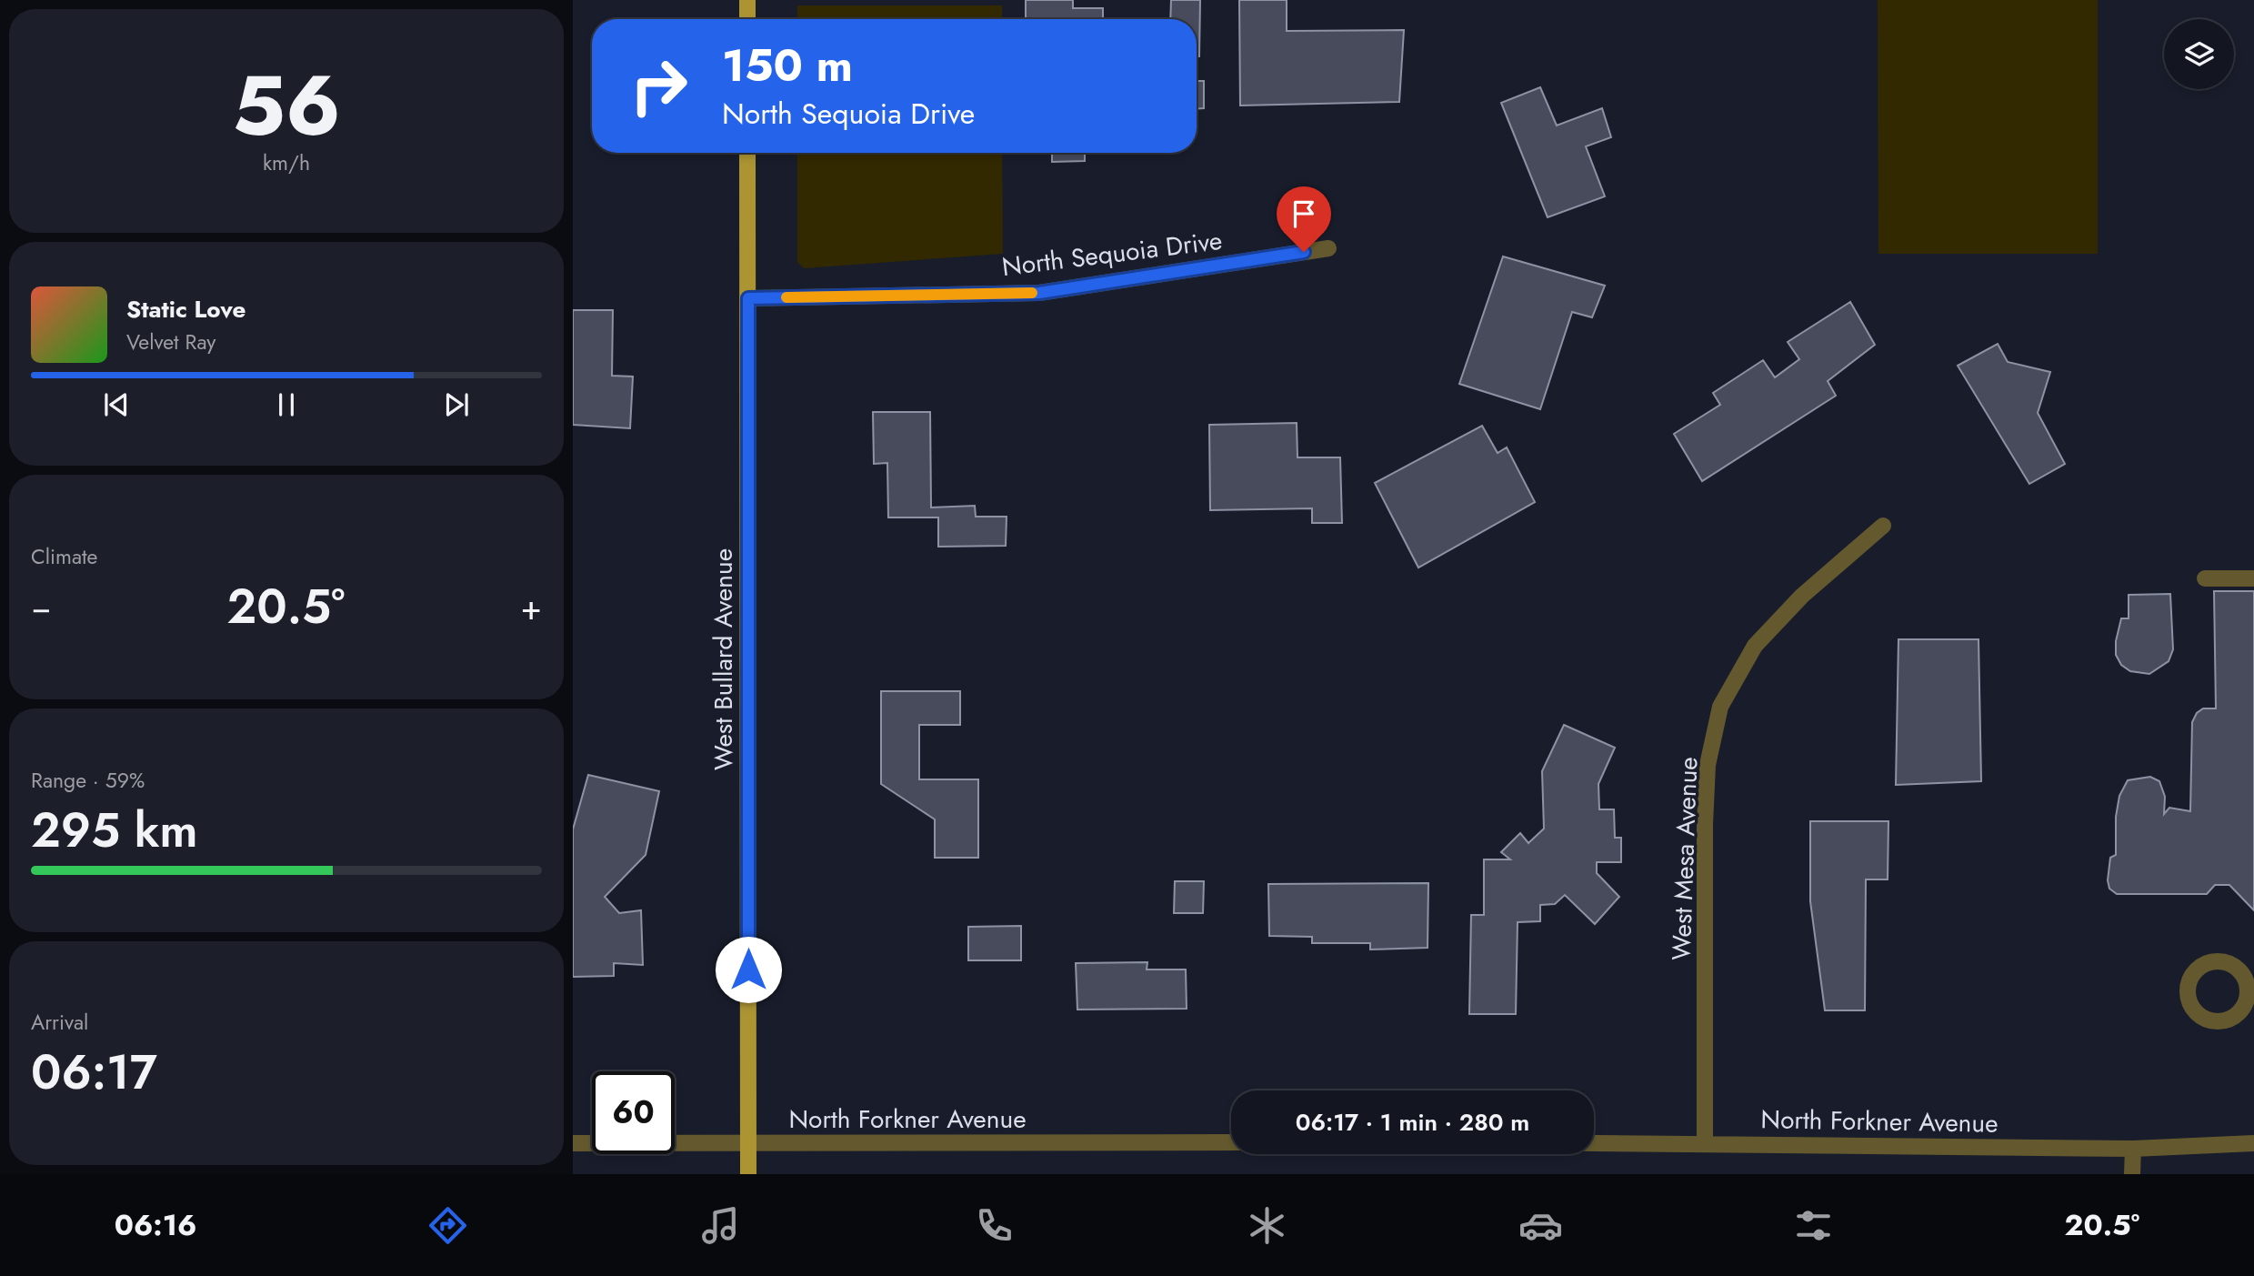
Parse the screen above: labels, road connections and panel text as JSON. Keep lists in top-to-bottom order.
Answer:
{
  "streets": {
    "main road": ["West Bullard Avenue"],
    "street": ["North Sequoia Drive", "West Mesa Avenue", "North Forkner Avenue"]
  },
  "crossings": [
    ["North Sequoia Drive", "West Bullard Avenue"],
    ["West Bullard Avenue", "North Forkner Avenue"],
    ["West Mesa Avenue", "North Forkner Avenue"]
  ],
  "page": {
    "tile": [
      ["56", "km/h"],
      "Climate",
      ["Range · 59%", "295 km"],
      ["Arrival", "06:17"]
    ],
    "turn": ["150 m", "North Sequoia Drive"],
    "song": ["Static Love", "Velvet Ray"],
    "heat": ["−", "20.5°", "+"],
    "limit": "60",
    "trip": "06:17 · 1 min · 280 m",
    "tabs": ["06:16", "20.5°"]
  }
}
